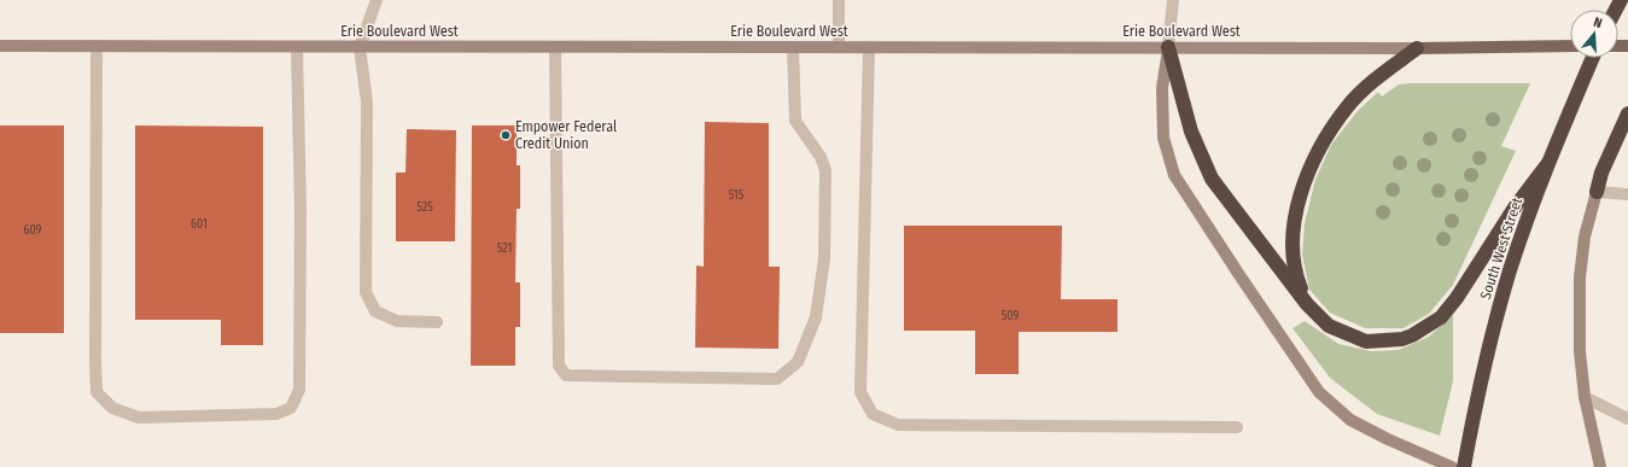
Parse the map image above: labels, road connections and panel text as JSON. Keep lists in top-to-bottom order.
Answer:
{
  "streets": {
    "highway": ["South West Street"],
    "main road": ["Erie Boulevard West"]
  },
  "places": ["Empower Federal Credit Union"],
  "house_numbers": [
    "515",
    "525",
    "601",
    "609",
    "521",
    "509"
  ],
  "north": "top"
}
